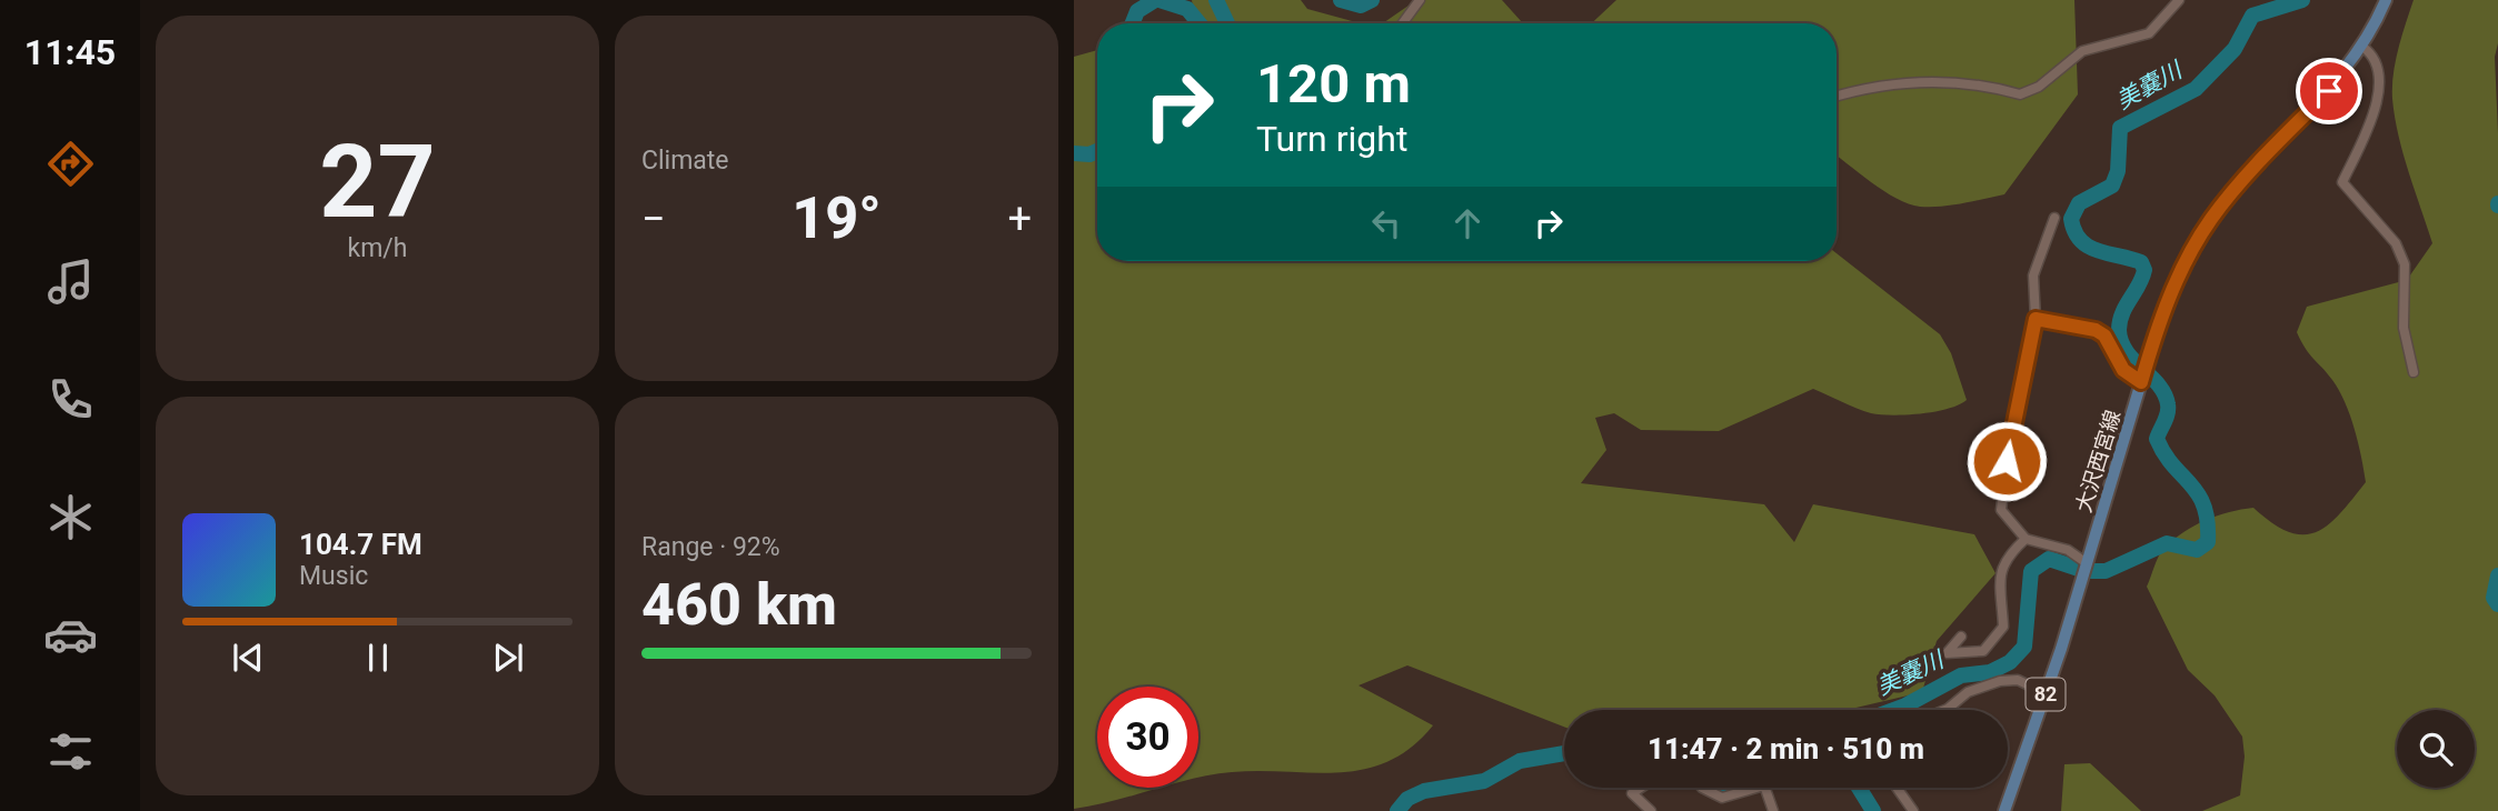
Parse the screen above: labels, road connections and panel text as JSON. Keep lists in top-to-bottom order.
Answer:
{
  "streets": {
    "main road": ["大沢西宮線", "82"]
  },
  "water": ["美嚢川"],
  "page": {
    "tabs": "11:45",
    "tile": [
      ["27", "km/h"],
      "Climate",
      ["Range · 92%", "460 km"]
    ],
    "turn": ["120 m", "Turn right"],
    "heat": ["−", "19°", "+"],
    "song": ["104.7 FM", "Music"],
    "limit": "30",
    "trip": "11:47 · 2 min · 510 m"
  }
}
